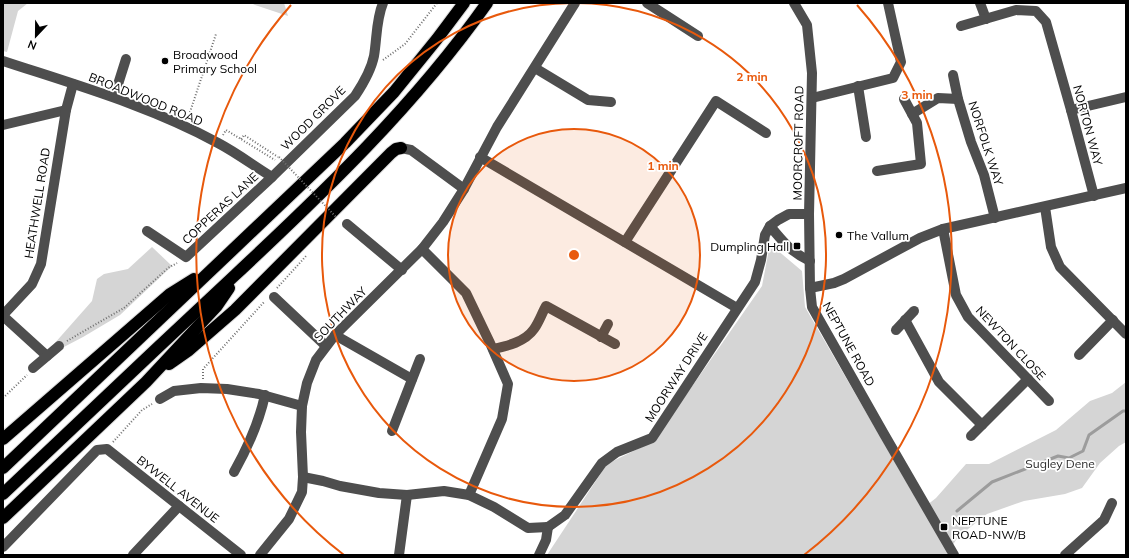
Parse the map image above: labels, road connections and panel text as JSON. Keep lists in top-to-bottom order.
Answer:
{
  "streets": {
    "street": [
      "BROADWOOD ROAD",
      "WOOD GROVE",
      "NORTON WAY",
      "MOORCROFT ROAD",
      "NORFOLK WAY",
      "HEATHWELL ROAD",
      "COPPERAS LANE",
      "SOUTHWAY",
      "NEWTON CLOSE",
      "NEPTUNE ROAD",
      "MOORWAY DRIVE",
      "BYWELL AVENUE"
    ]
  },
  "crossings": [
    ["BROADWOOD ROAD", "WOOD GROVE"],
    ["BROADWOOD ROAD", "HEATHWELL ROAD"],
    ["BROADWOOD ROAD", "COPPERAS LANE"],
    ["WOOD GROVE", "COPPERAS LANE"],
    ["NORTON WAY", "NEPTUNE ROAD"],
    ["MOORCROFT ROAD", "NEPTUNE ROAD"],
    ["NORFOLK WAY", "NEPTUNE ROAD"],
    ["NEWTON CLOSE", "NEPTUNE ROAD"]
  ],
  "parks": ["Sugley Dene"],
  "places": {
    "other": ["Broadwood Primary School", "The Vallum"],
    "transit": ["Dumpling Hall", "NEPTUNE ROAD-NW/B"]
  },
  "north": "bottom",
  "rings": ["2 min", "3 min", "1 min"]
}
